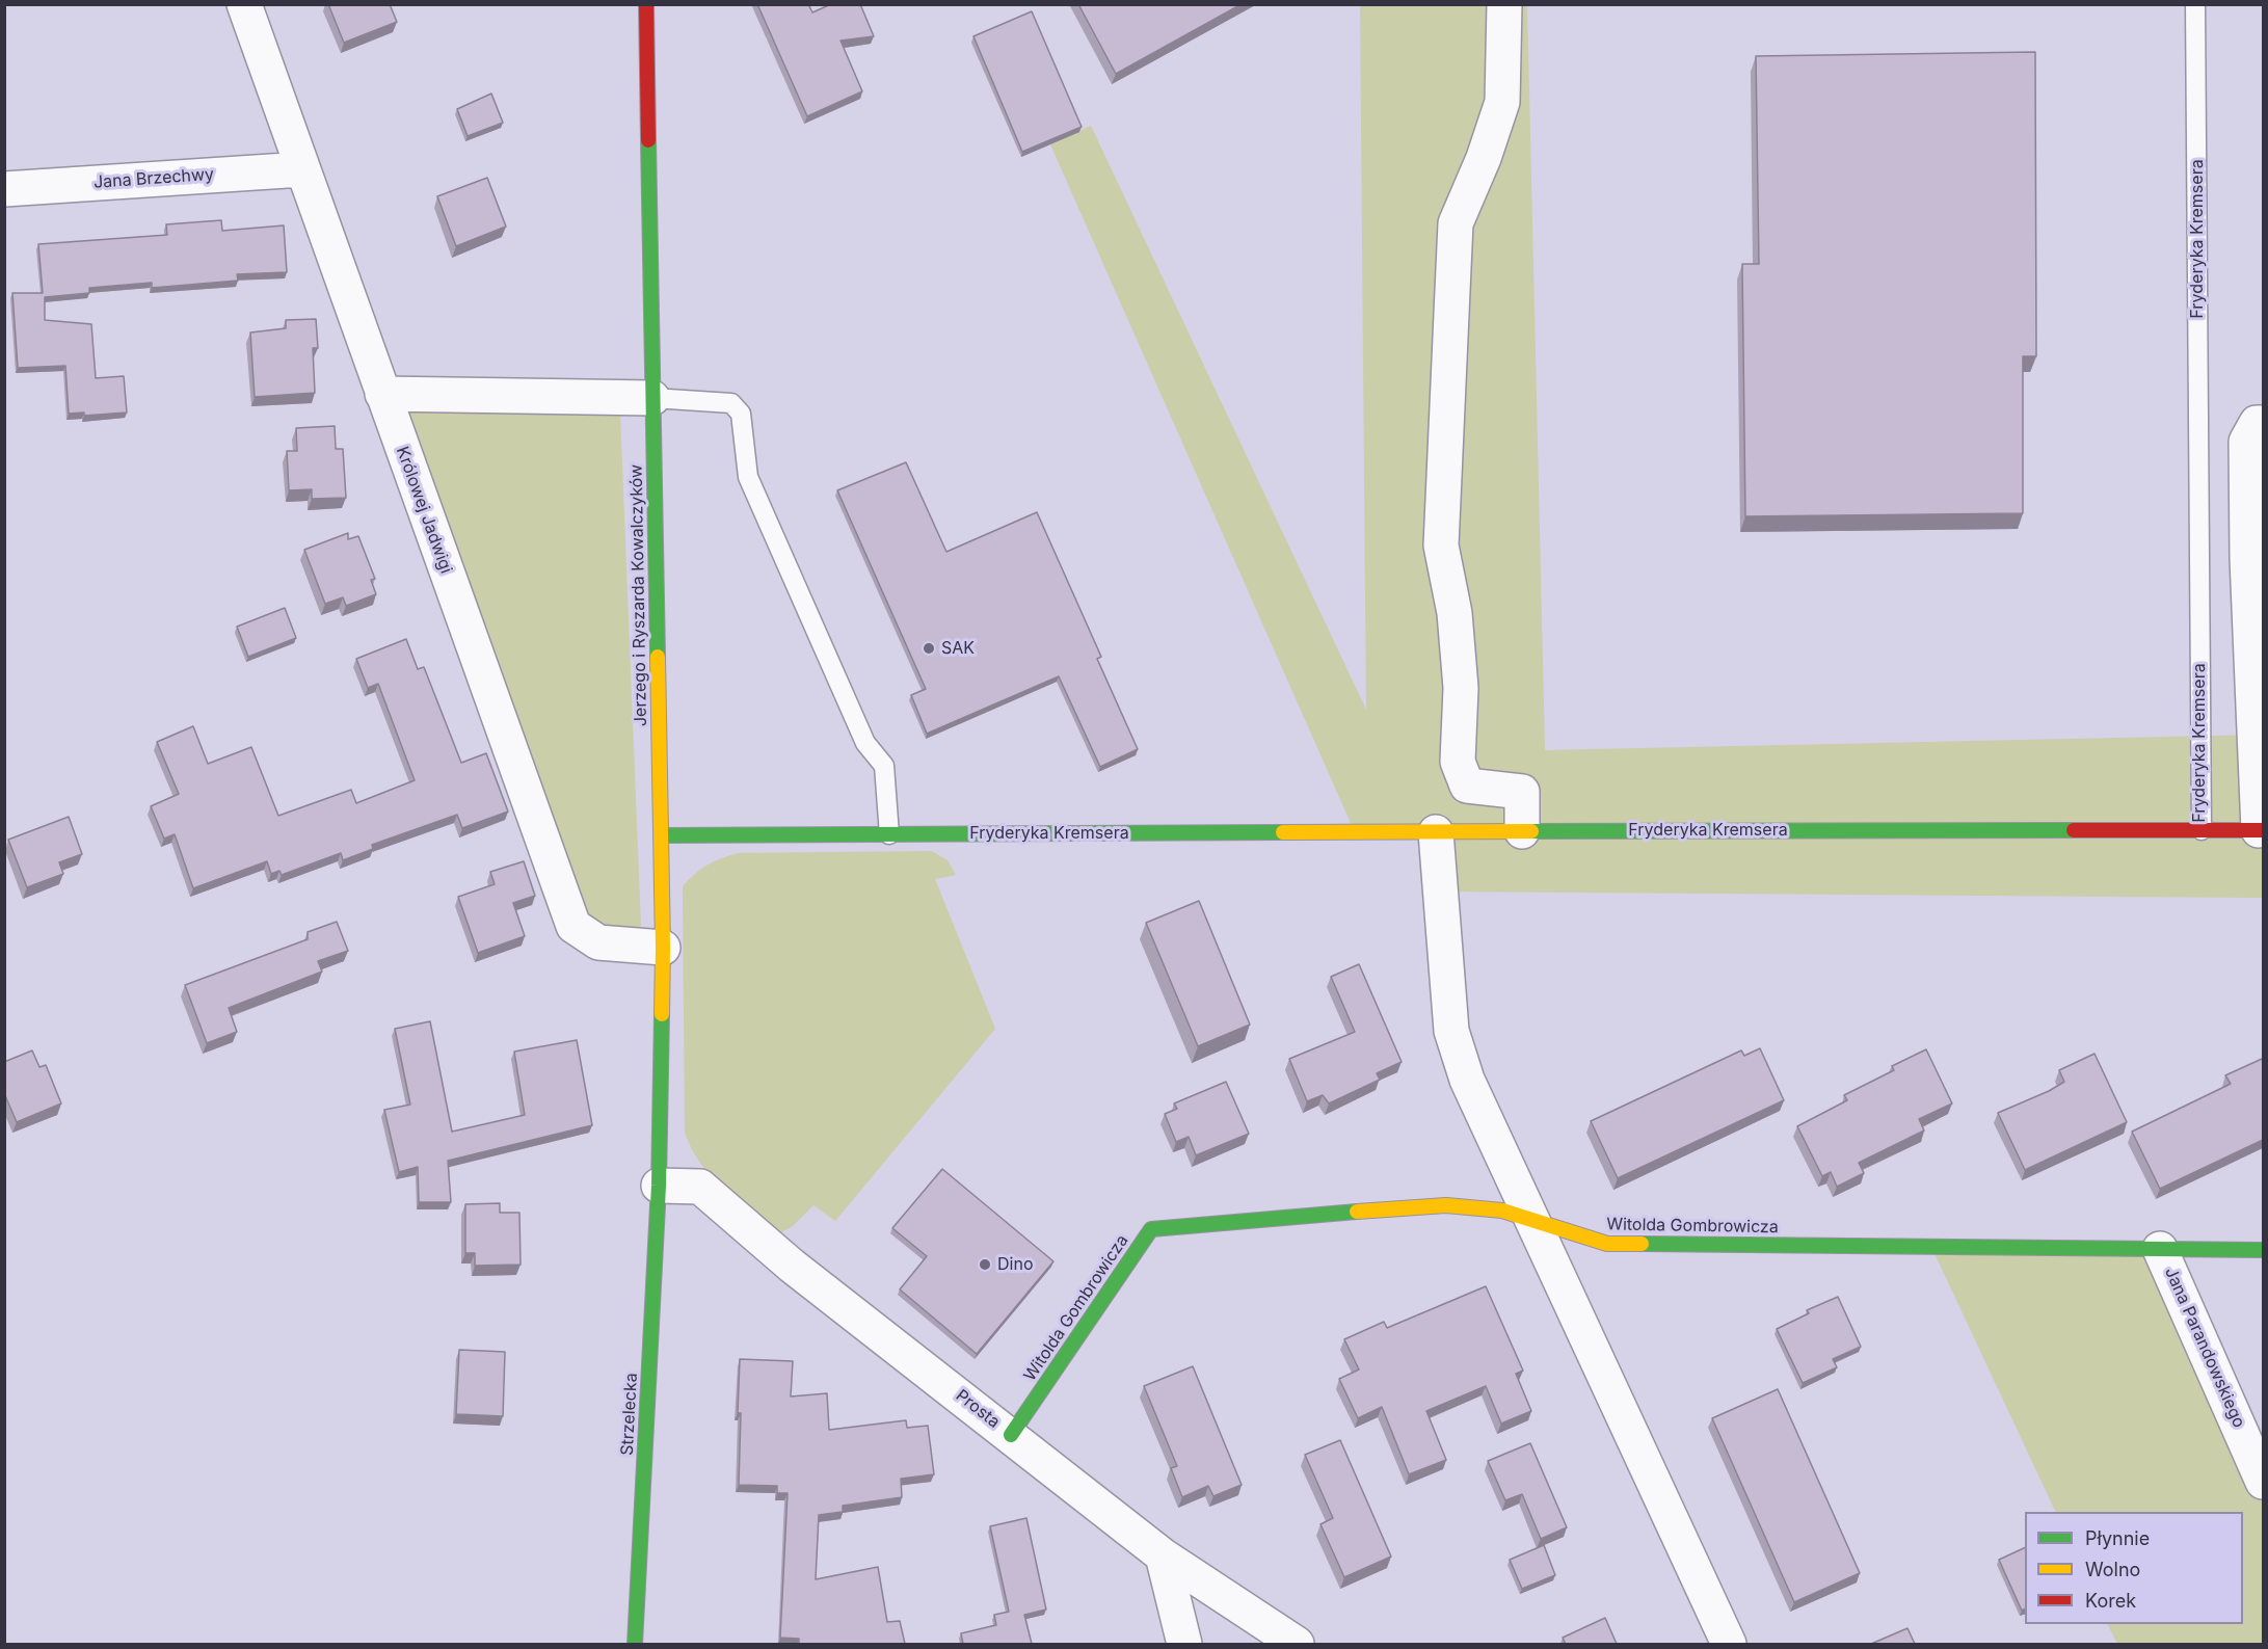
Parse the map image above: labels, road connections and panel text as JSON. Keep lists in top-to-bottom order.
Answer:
{
  "streets": {
    "street": [
      "Jana Brzechwy",
      "Fryderyka Kremsera",
      "Królowej Jadwigi",
      "Jerzego i Ryszarda Kowalczyków",
      "Witolda Gombrowicza",
      "Jana Parandowskiego",
      "Prosta",
      "Strzelecka"
    ]
  },
  "crossings": [
    ["Jana Brzechwy", "Królowej Jadwigi"],
    ["Fryderyka Kremsera", "Jerzego i Ryszarda Kowalczyków"],
    ["Królowej Jadwigi", "Jerzego i Ryszarda Kowalczyków"],
    ["Jerzego i Ryszarda Kowalczyków", "Prosta"],
    ["Jerzego i Ryszarda Kowalczyków", "Strzelecka"],
    ["Witolda Gombrowicza", "Jana Parandowskiego"],
    ["Witolda Gombrowicza", "Prosta"],
    ["Prosta", "Strzelecka"]
  ],
  "places": ["SAK", "Dino"],
  "legend": ["Płynnie", "Wolno", "Korek"]
}
